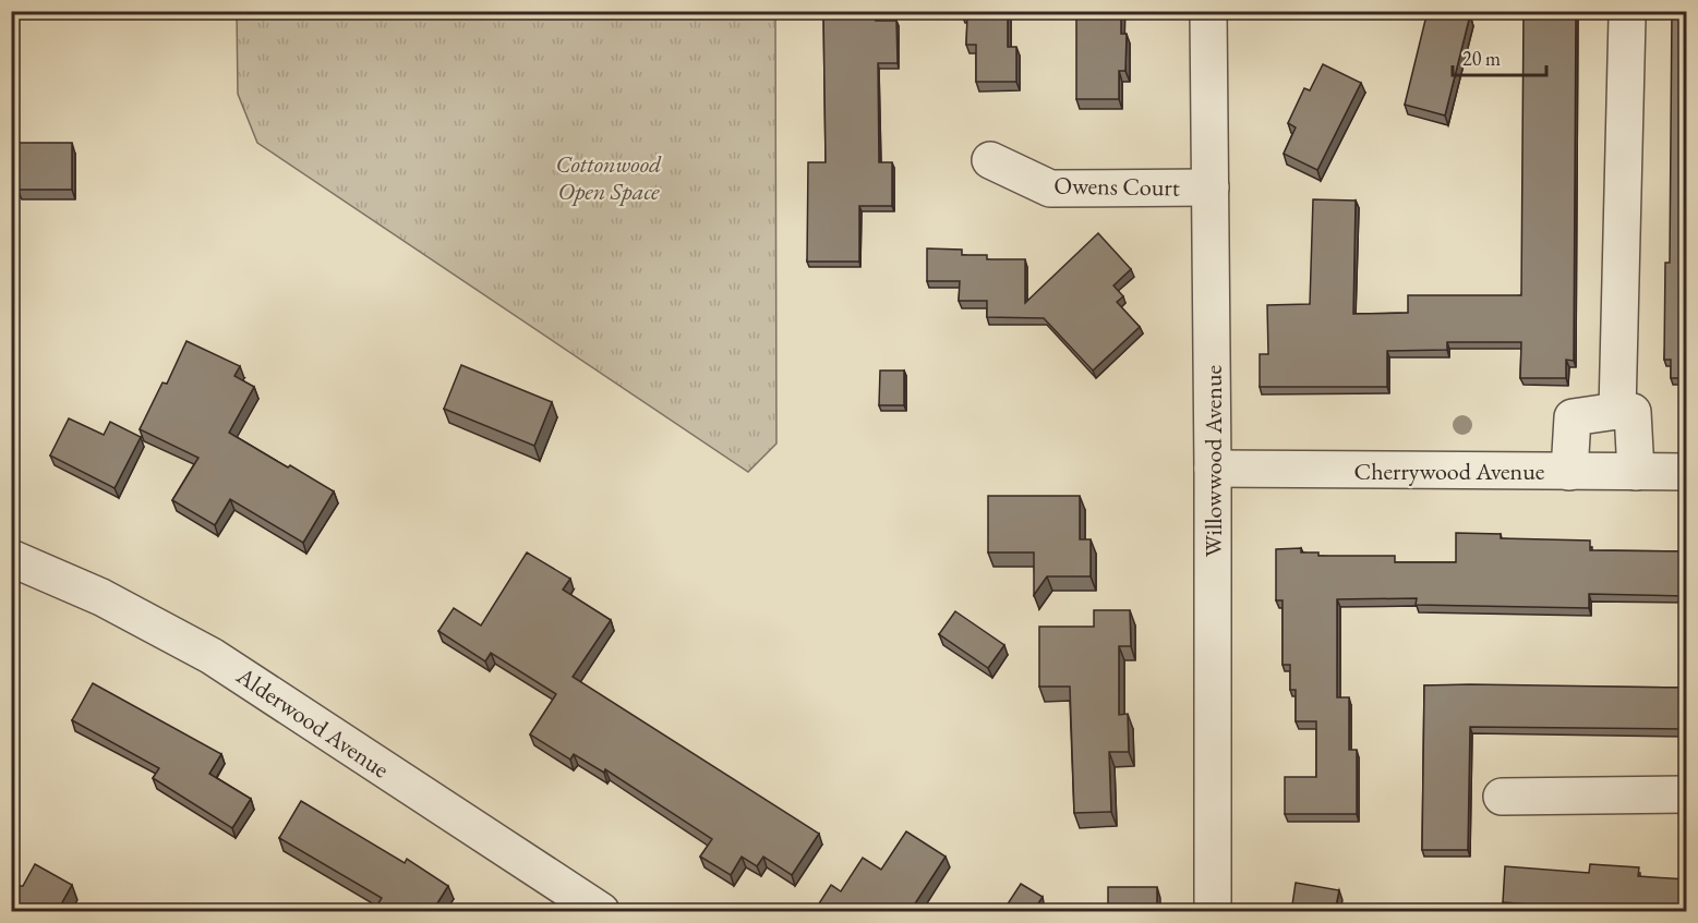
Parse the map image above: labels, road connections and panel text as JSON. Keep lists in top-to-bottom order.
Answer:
{
  "streets": {
    "street": [
      "Owens Court",
      "Willowwood Avenue",
      "Cherrywood Avenue",
      "Alderwood Avenue"
    ]
  },
  "crossings": [
    ["Owens Court", "Willowwood Avenue"],
    ["Willowwood Avenue", "Cherrywood Avenue"]
  ],
  "parks": ["Cottonwood Open Space"],
  "scale_bar": "20 m"
}
